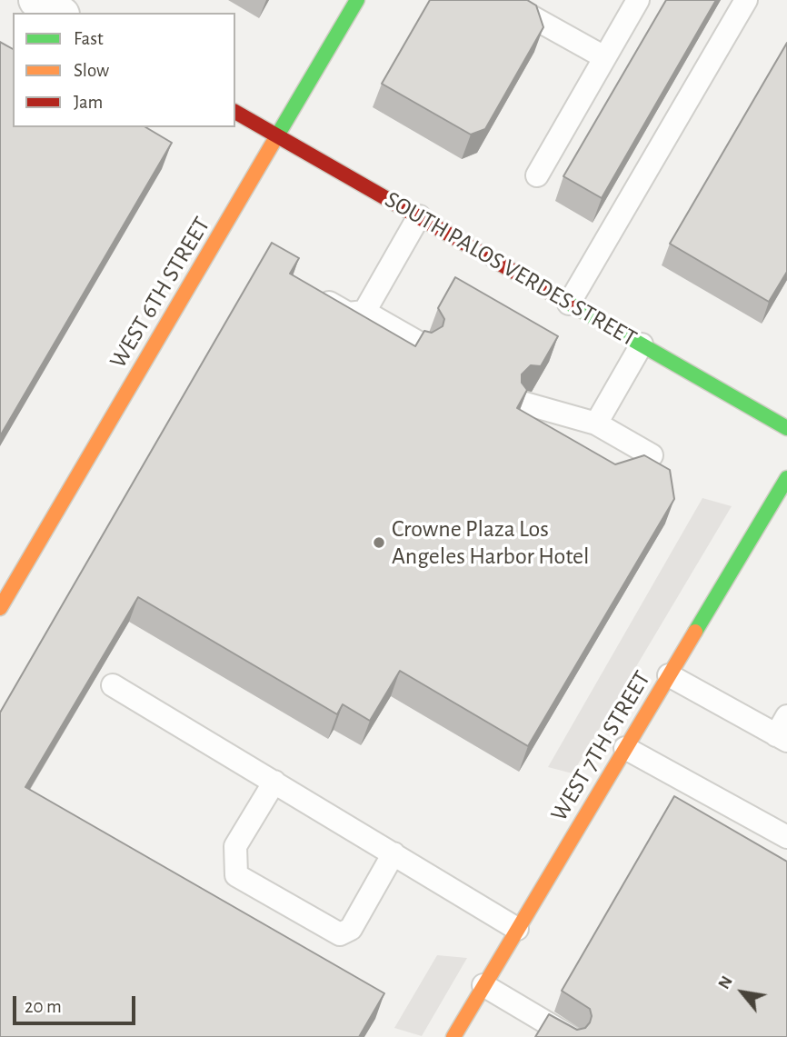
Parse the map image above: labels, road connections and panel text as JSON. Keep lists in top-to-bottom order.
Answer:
{
  "streets": {
    "street": ["SOUTH PALOS VERDES STREET", "WEST 6TH STREET", "WEST 7TH STREET"]
  },
  "crossings": [
    ["SOUTH PALOS VERDES STREET", "WEST 6TH STREET"]
  ],
  "places": ["Crowne Plaza Los Angeles Harbor Hotel"],
  "legend": ["Fast", "Slow", "Jam"],
  "scale_bar": "20 m",
  "north": "top left"
}
